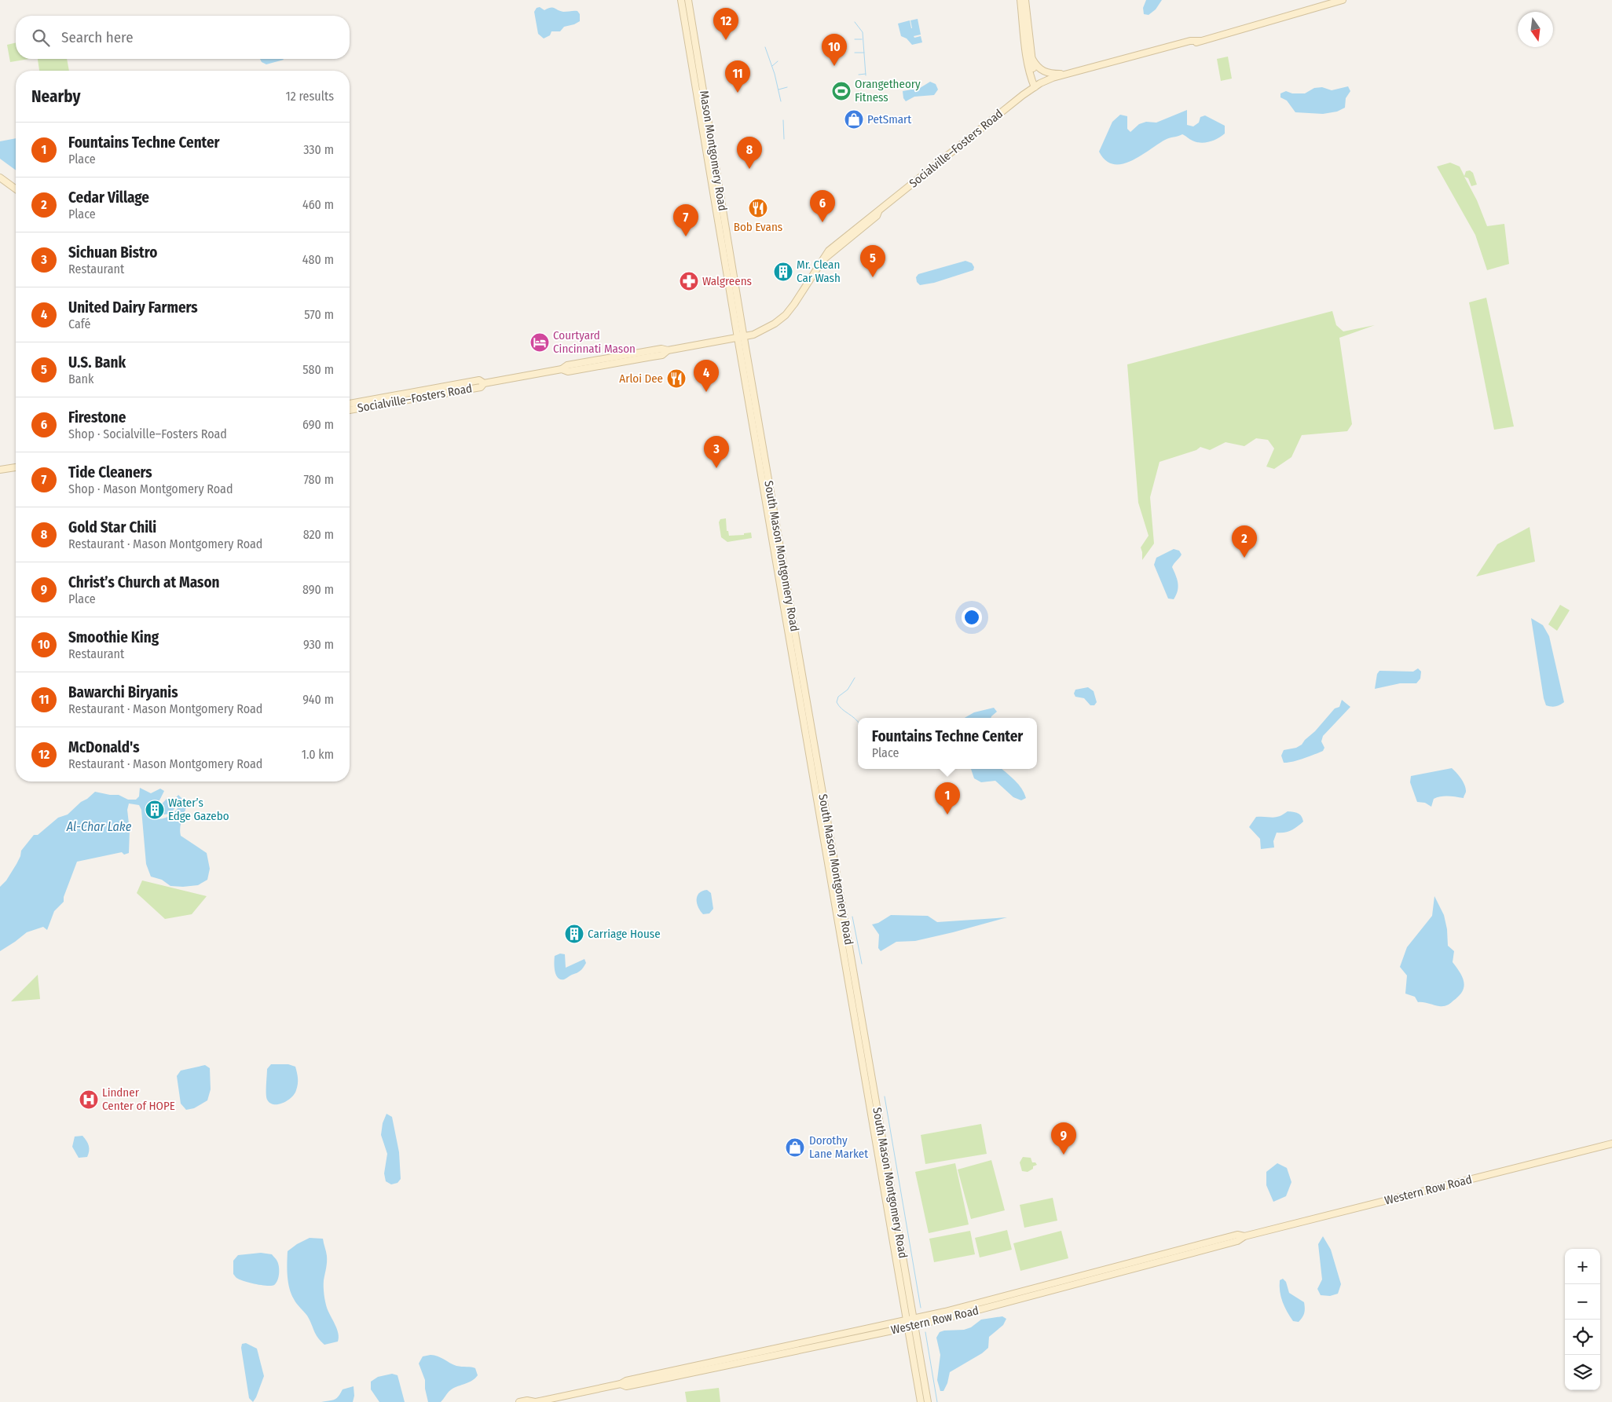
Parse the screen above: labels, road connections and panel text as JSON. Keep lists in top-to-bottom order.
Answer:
{
  "streets": {
    "main road": [
      "Socialville–Fosters Road",
      "Mason Montgomery Road",
      "South Mason Montgomery Road",
      "Western Row Road"
    ]
  },
  "crossings": [
    ["Socialville–Fosters Road", "Mason Montgomery Road"],
    ["Socialville–Fosters Road", "South Mason Montgomery Road"],
    ["Mason Montgomery Road", "South Mason Montgomery Road"],
    ["South Mason Montgomery Road", "Western Row Road"]
  ],
  "water": ["Al-Char Lake"],
  "places": {
    "sports": ["Orangetheory Fitness"],
    "shop": ["PetSmart", "Dorothy Lane Market"],
    "restaurant": ["Bob Evans", "Arloi Dee"],
    "building": ["Mr. Clean Car Wash", "Water’s Edge Gazebo", "Carriage House"],
    "pharmacy": ["Walgreens"],
    "hotel": ["Courtyard Cincinnati Mason"],
    "hospital": ["Lindner Center of HOPE"]
  },
  "north": "bottom",
  "page": {
    "pins": [
      "12",
      "10",
      "11",
      "8",
      "6",
      "7",
      "5",
      "4",
      "3",
      "2",
      "1",
      "9"
    ],
    "search": "Search here",
    "heading": ["Nearby", "12 results"],
    "list": [
      {
        "mark": "1",
        "name": "Fountains Techne Center",
        "note": "Place",
        "value": "330 m"
      },
      {
        "mark": "2",
        "name": "Cedar Village",
        "note": "Place",
        "value": "460 m"
      },
      {
        "mark": "3",
        "name": "Sichuan Bistro",
        "note": "Restaurant",
        "value": "480 m"
      },
      {
        "mark": "4",
        "name": "United Dairy Farmers",
        "note": "Café",
        "value": "570 m"
      },
      {
        "mark": "5",
        "name": "U.S. Bank",
        "note": "Bank",
        "value": "580 m"
      },
      {
        "mark": "6",
        "name": "Firestone",
        "note": "Shop · Socialville–Fosters Road",
        "value": "690 m"
      },
      {
        "mark": "7",
        "name": "Tide Cleaners",
        "note": "Shop · Mason Montgomery Road",
        "value": "780 m"
      },
      {
        "mark": "8",
        "name": "Gold Star Chili",
        "note": "Restaurant · Mason Montgomery Road",
        "value": "820 m"
      },
      {
        "mark": "9",
        "name": "Christ’s Church at Mason",
        "note": "Place",
        "value": "890 m"
      },
      {
        "mark": "10",
        "name": "Smoothie King",
        "note": "Restaurant",
        "value": "930 m"
      },
      {
        "mark": "11",
        "name": "Bawarchi Biryanis",
        "note": "Restaurant · Mason Montgomery Road",
        "value": "940 m"
      },
      {
        "mark": "12",
        "name": "McDonald's",
        "note": "Restaurant · Mason Montgomery Road",
        "value": "1.0 km"
      }
    ],
    "popup": ["Fountains Techne Center", "Place"],
    "map_buttons": ["+", "−"]
  }
}
